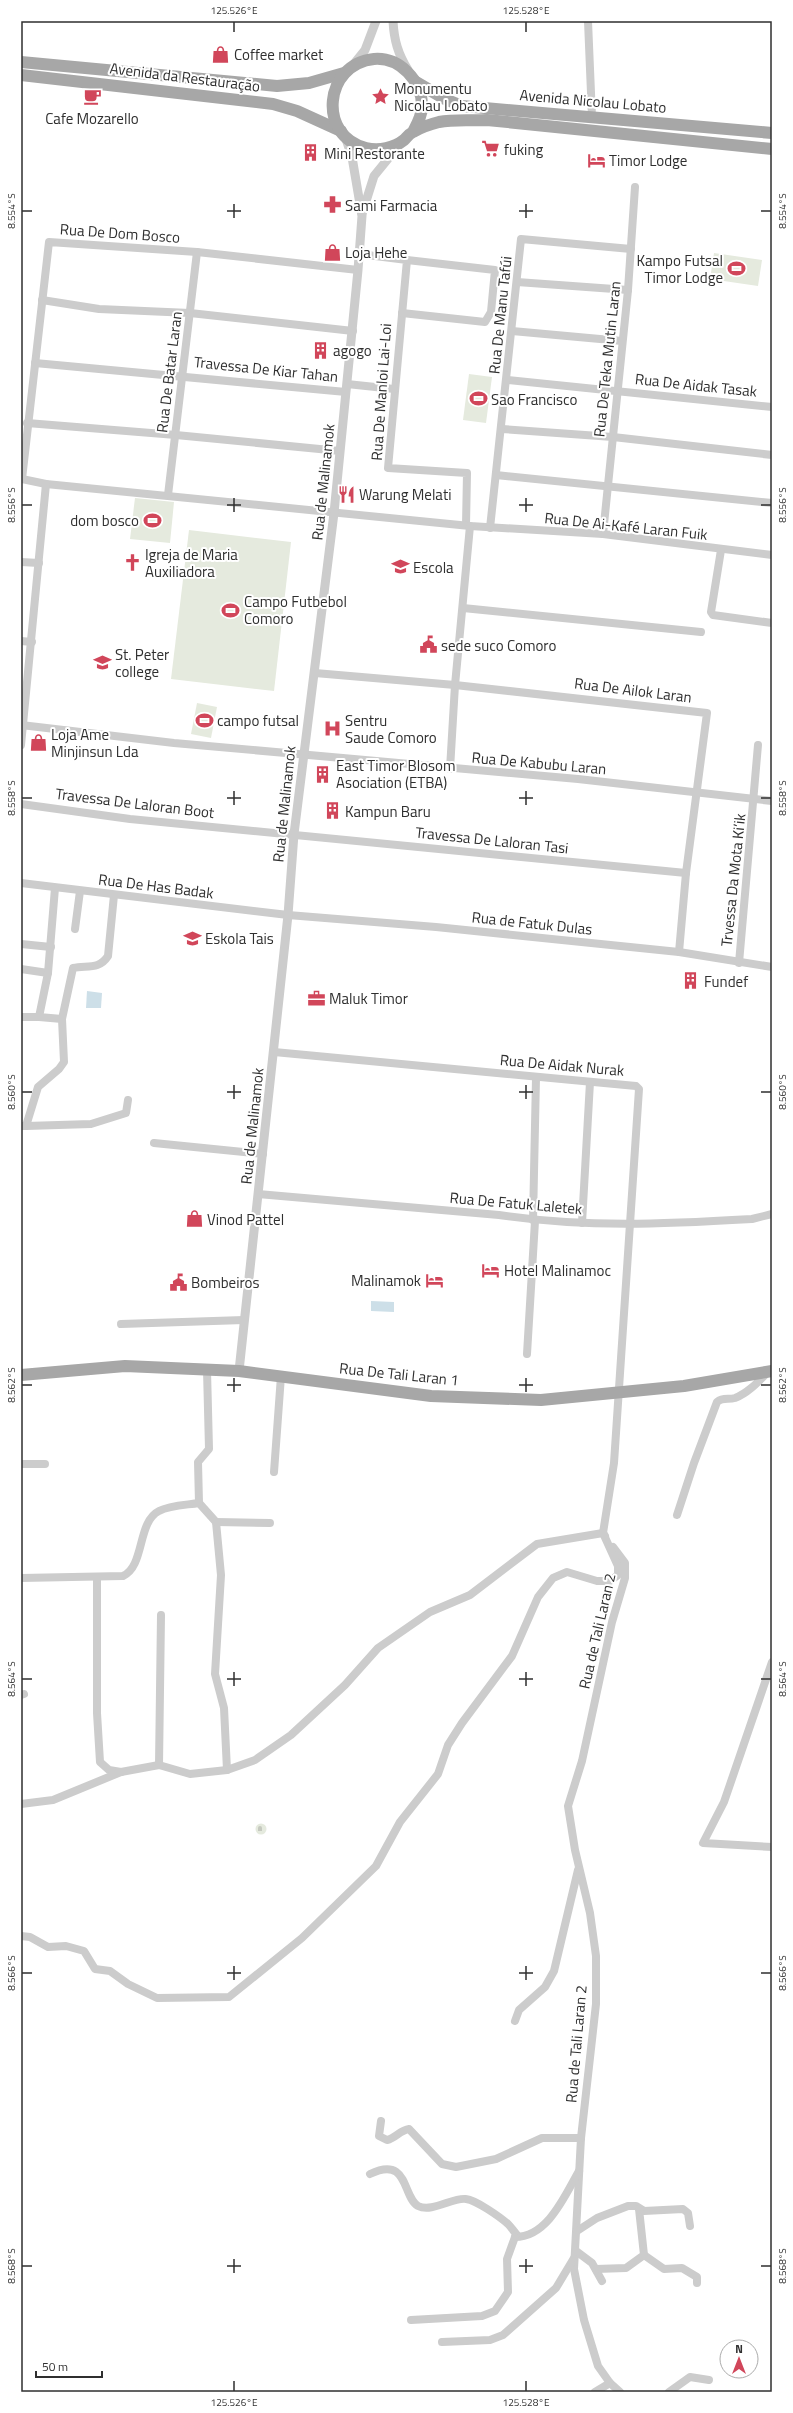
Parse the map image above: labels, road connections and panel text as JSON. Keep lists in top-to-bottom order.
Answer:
{
  "streets": {
    "main road": ["Avenida da Restauração", "Avenida Nicolau Lobato", "Rua De Tali Laran 1"],
    "street": [
      "Rua De Dom Bosco",
      "Rua De Manu Tafúi",
      "Rua De Teka Mutin Laran",
      "Travessa De Kiar Tahan",
      "Rua De Batar Laran",
      "Rua De Aidak Tasak",
      "Rua De Manloi Lai-Loi",
      "Rua de Malinamok",
      "Rua De Ai-Kafé Laran Fuik",
      "Rua De Ailok Laran",
      "Rua De Kabubu Laran",
      "Travessa De Laloran Boot",
      "Travessa De Laloran Tasi",
      "Trvessa Da Mota Ki’ik",
      "Rua De Has Badak",
      "Rua de Fatuk Dulas",
      "Rua De Aidak Nurak",
      "Rua De Fatuk Laletek",
      "Rua de Tali Laran 2"
    ]
  },
  "crossings": [
    ["Avenida da Restauração", "Avenida Nicolau Lobato"],
    ["Rua De Dom Bosco", "Travessa De Kiar Tahan"],
    ["Rua De Dom Bosco", "Rua De Batar Laran"],
    ["Rua De Dom Bosco", "Rua de Malinamok"],
    ["Rua De Dom Bosco", "Rua De Ai-Kafé Laran Fuik"],
    ["Rua De Manu Tafúi", "Rua De Teka Mutin Laran"],
    ["Rua De Manu Tafúi", "Rua De Aidak Tasak"],
    ["Rua De Manu Tafúi", "Rua De Ai-Kafé Laran Fuik"],
    ["Rua De Teka Mutin Laran", "Rua De Aidak Tasak"],
    ["Rua De Teka Mutin Laran", "Rua De Ai-Kafé Laran Fuik"],
    ["Travessa De Kiar Tahan", "Rua De Batar Laran"],
    ["Travessa De Kiar Tahan", "Rua De Manloi Lai-Loi"],
    ["Travessa De Kiar Tahan", "Rua de Malinamok"],
    ["Rua De Manloi Lai-Loi", "Rua De Ai-Kafé Laran Fuik"],
    ["Rua de Malinamok", "Rua De Ai-Kafé Laran Fuik"],
    ["Rua de Malinamok", "Rua De Ailok Laran"],
    ["Rua de Malinamok", "Rua De Kabubu Laran"],
    ["Rua de Malinamok", "Travessa De Laloran Boot"],
    ["Rua de Malinamok", "Travessa De Laloran Tasi"],
    ["Rua de Malinamok", "Rua De Has Badak"],
    ["Rua de Malinamok", "Rua de Fatuk Dulas"],
    ["Rua de Malinamok", "Rua De Aidak Nurak"],
    ["Rua de Malinamok", "Rua De Fatuk Laletek"],
    ["Rua de Malinamok", "Rua De Tali Laran 1"],
    ["Rua De Ailok Laran", "Rua De Kabubu Laran"],
    ["Rua De Ailok Laran", "Travessa De Laloran Tasi"],
    ["Rua De Ailok Laran", "Rua de Fatuk Dulas"],
    ["Rua De Kabubu Laran", "Trvessa Da Mota Ki’ik"],
    ["Travessa De Laloran Boot", "Travessa De Laloran Tasi"],
    ["Trvessa Da Mota Ki’ik", "Rua de Fatuk Dulas"],
    ["Rua De Has Badak", "Rua de Fatuk Dulas"],
    ["Rua De Aidak Nurak", "Rua De Fatuk Laletek"],
    ["Rua De Aidak Nurak", "Rua De Tali Laran 1"],
    ["Rua De Aidak Nurak", "Rua de Tali Laran 2"]
  ],
  "places": {
    "shop": [
      "Coffee market",
      "Loja Hehe",
      "Loja Ame Minjinsun Lda",
      "Vinod Pattel"
    ],
    "cafe": ["Cafe Mozarello"],
    "place": ["Monumentu Nicolau Lobato"],
    "supermarket": ["fuking"],
    "building": [
      "Mini Restorante",
      "agogo",
      "East Timor Blosom Asociation (ETBA)",
      "Kampun Baru",
      "Fundef"
    ],
    "hotel": ["Timor Lodge", "Hotel Malinamoc", "Malinamok"],
    "pharmacy": ["Sami Farmacia"],
    "sports": [
      "Kampo Futsal Timor Lodge",
      "Sao Francisco",
      "dom bosco",
      "Campo Futbebol Comoro",
      "campo futsal"
    ],
    "restaurant": ["Warung Melati"],
    "church": ["Igreja de Maria Auxiliadora"],
    "school or university": ["Escola", "St. Peter college", "Eskola Tais"],
    "public building": ["sede suco Comoro", "Bombeiros"],
    "hospital": ["Sentru Saude Comoro"],
    "office": ["Maluk Timor"]
  },
  "scale_bar": "50 m",
  "north": "top",
  "coordinates": [
    "125.526°E",
    "125.528°E",
    "8.554°S",
    "8.556°S",
    "8.558°S",
    "8.560°S",
    "8.562°S",
    "8.564°S",
    "8.566°S",
    "8.568°S"
  ]
}
